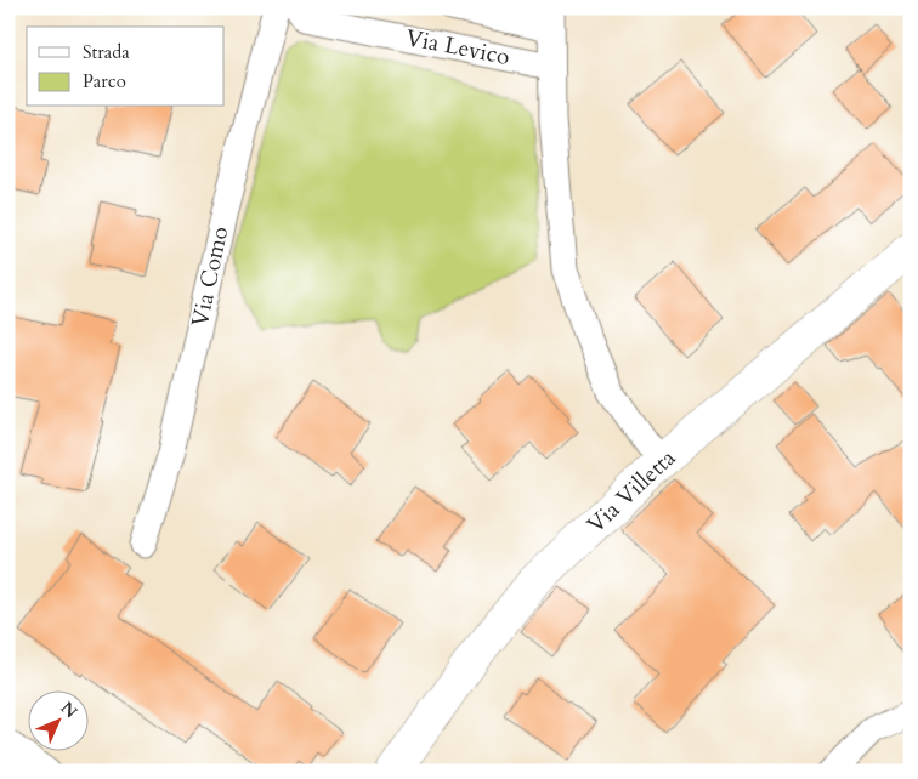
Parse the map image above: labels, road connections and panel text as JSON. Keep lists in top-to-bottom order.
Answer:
{
  "streets": {
    "street": ["Via Levico", "Via Como", "Via Villetta"]
  },
  "legend": ["Strada", "Parco"],
  "north": "top right"
}
